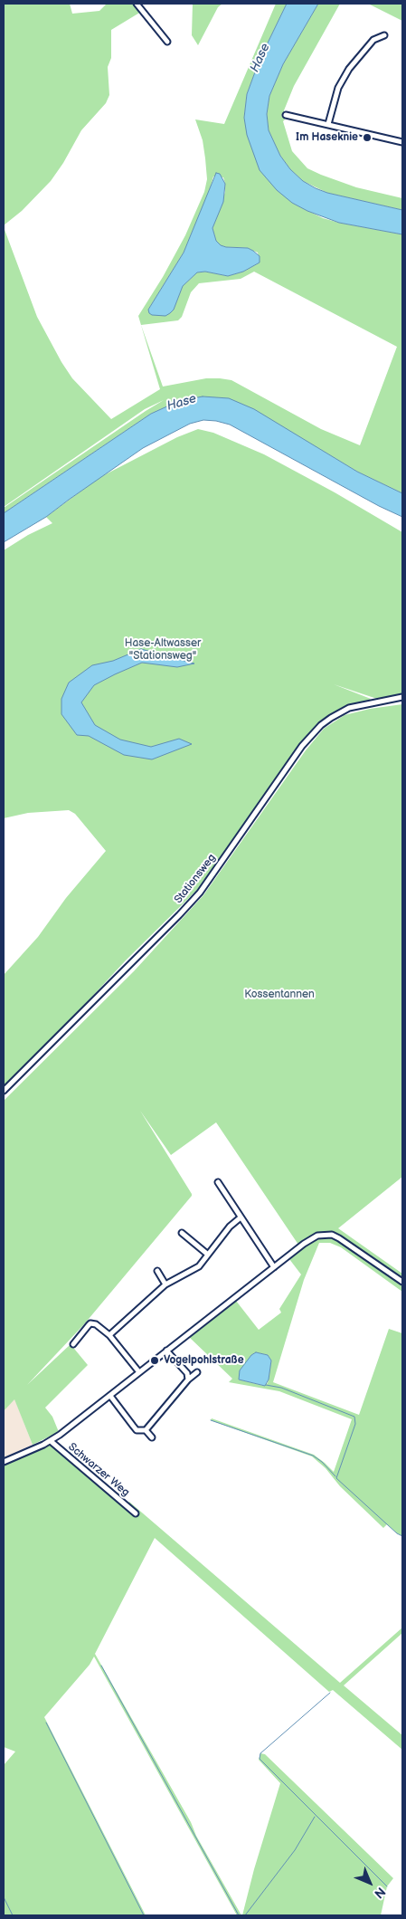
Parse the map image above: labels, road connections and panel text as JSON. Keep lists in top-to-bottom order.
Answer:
{
  "streets": {
    "street": ["Stationsweg", "Schwarzer Weg"]
  },
  "water": ["Hase"],
  "parks": ["Hase-Altwasser \"Stationsweg\"", "Kossentannen"],
  "places": ["Im Haseknie", "Vogelpohlstraße"],
  "north": "bottom right"
}
